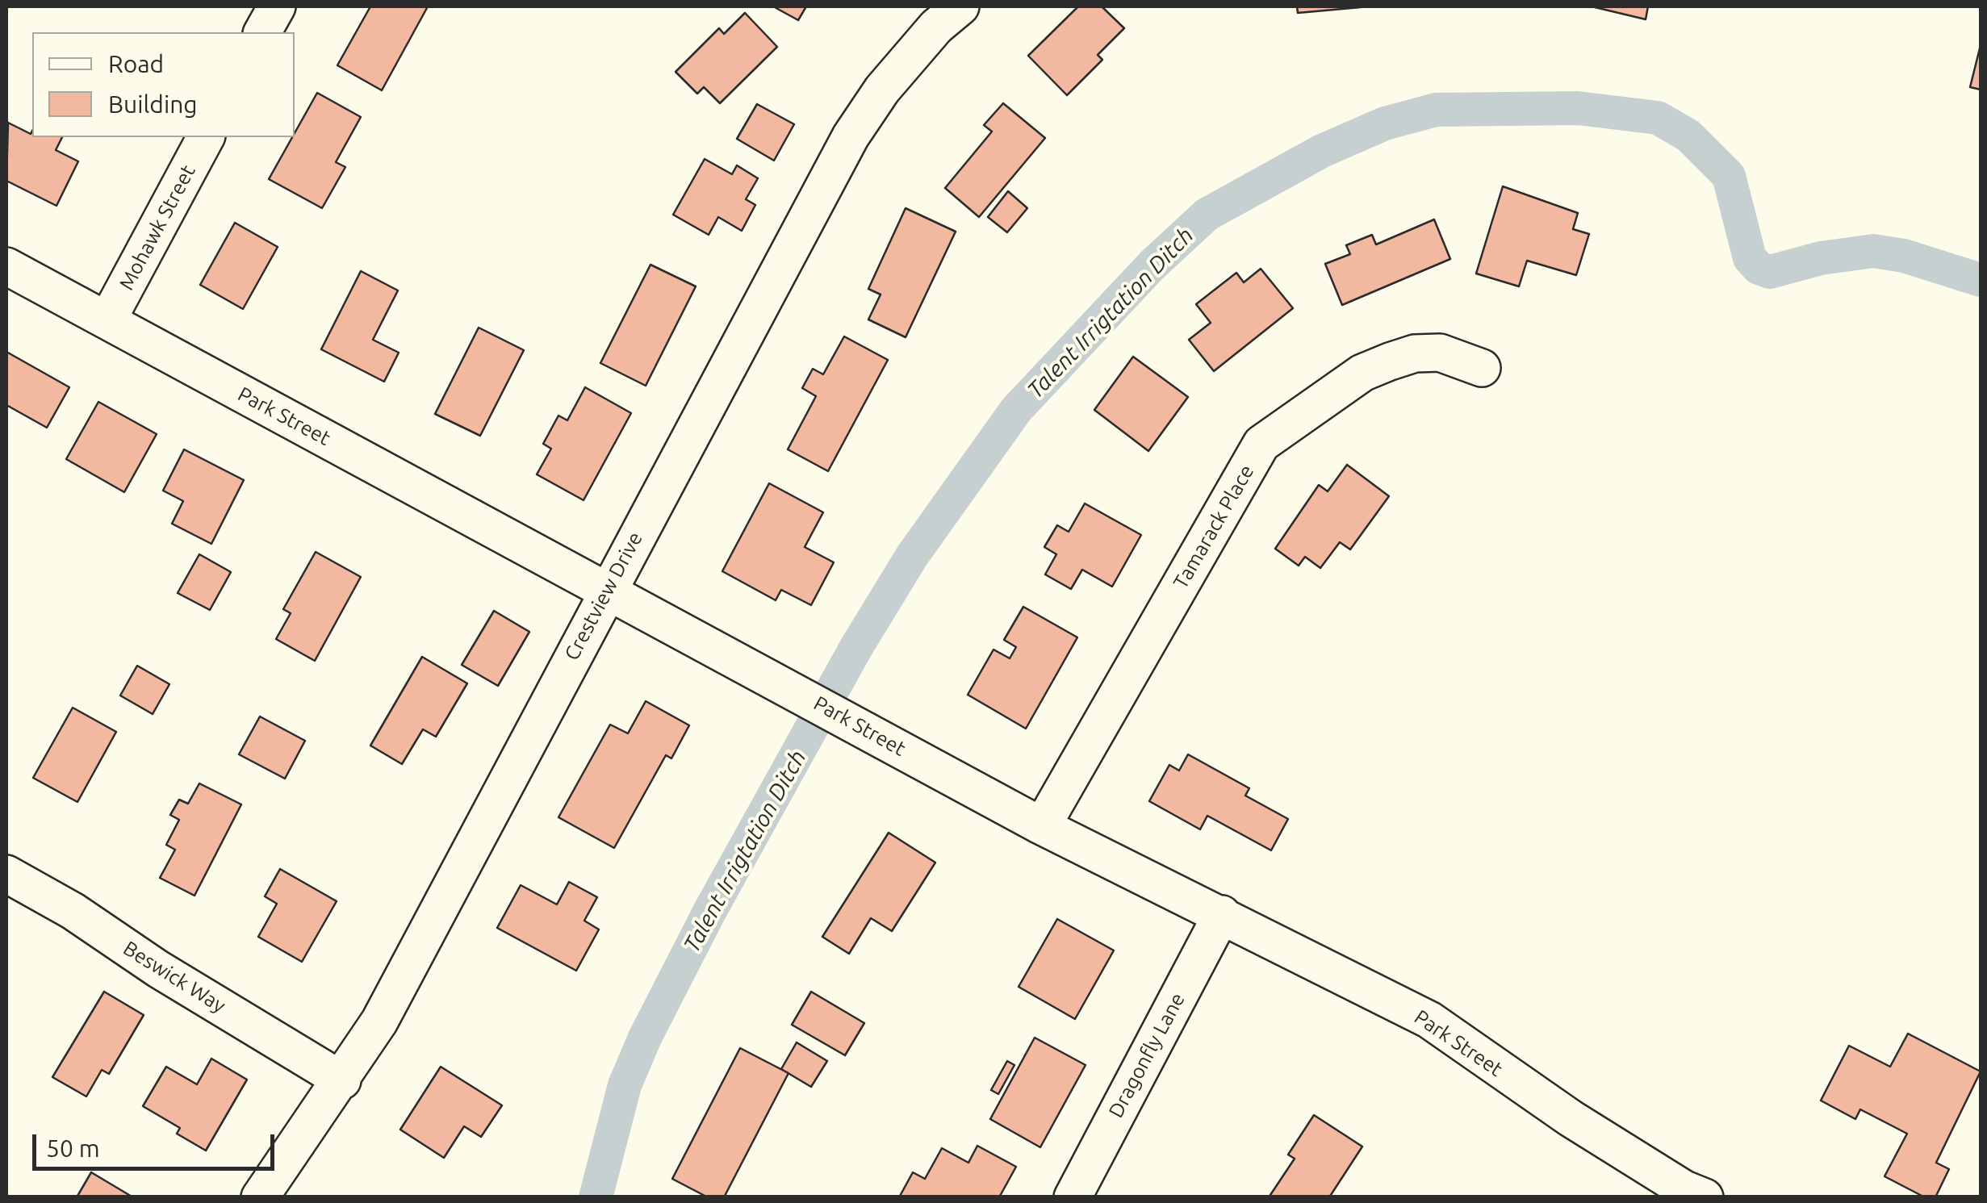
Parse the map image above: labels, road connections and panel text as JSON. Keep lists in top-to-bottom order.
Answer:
{
  "streets": {
    "street": [
      "Mohawk Street",
      "Park Street",
      "Tamarack Place",
      "Crestview Drive",
      "Beswick Way",
      "Dragonfly Lane"
    ]
  },
  "crossings": [
    ["Mohawk Street", "Park Street"],
    ["Park Street", "Tamarack Place"],
    ["Park Street", "Crestview Drive"],
    ["Park Street", "Dragonfly Lane"],
    ["Crestview Drive", "Beswick Way"]
  ],
  "water": ["Talent Irrigtation Ditch"],
  "legend": ["Road", "Building"],
  "scale_bar": "50 m"
}
